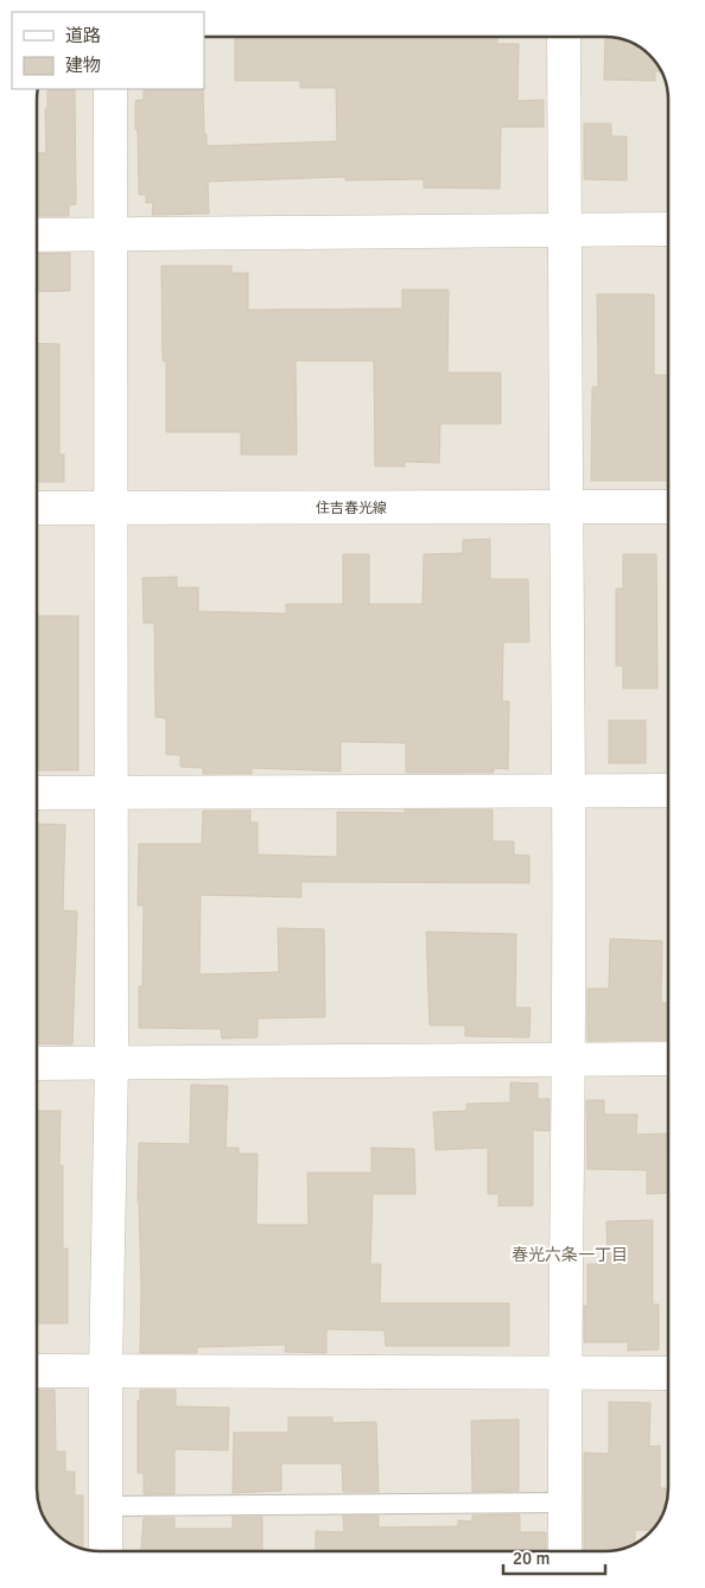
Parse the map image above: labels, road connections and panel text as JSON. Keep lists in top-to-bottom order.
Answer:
{
  "streets": {
    "street": ["住吉春光線"]
  },
  "districts": ["春光六条一丁目"],
  "legend": ["道路", "建物"],
  "scale_bar": "20 m"
}
